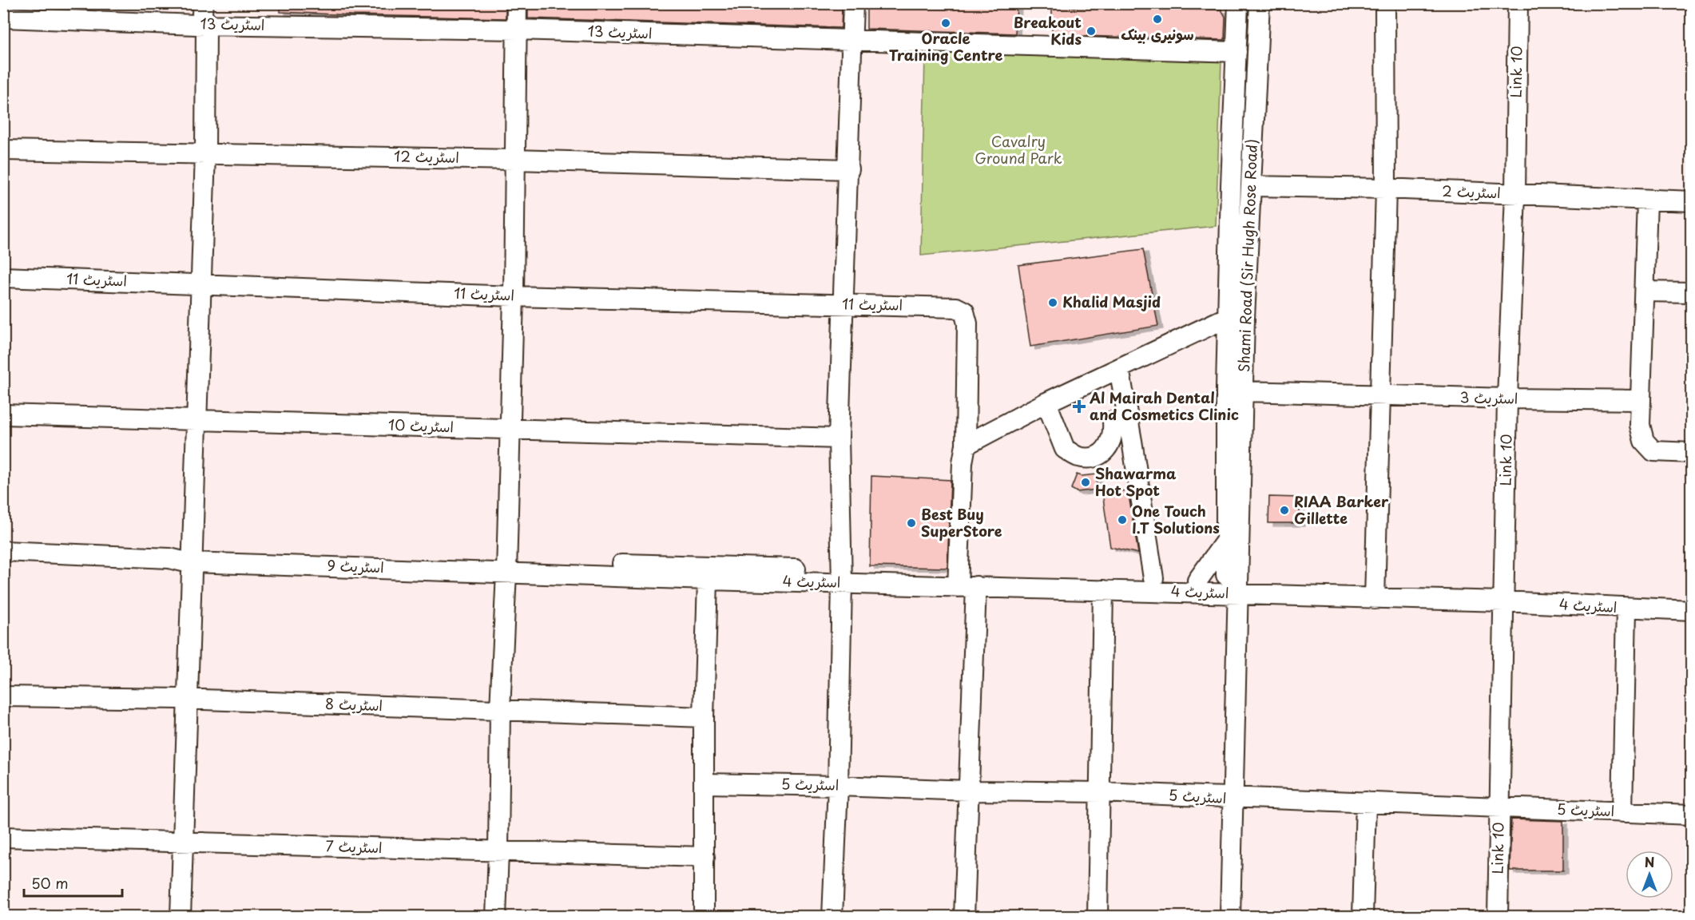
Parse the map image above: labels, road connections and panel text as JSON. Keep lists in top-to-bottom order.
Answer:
{
  "streets": {
    "street": [
      "اسٹریٹ 13",
      "Link 10",
      "اسٹریٹ 12",
      "اسٹریٹ 2",
      "Shami Road (Sir Hugh Rose Road)",
      "اسٹریٹ 11",
      "اسٹریٹ 3",
      "اسٹریٹ 10",
      "اسٹریٹ 9",
      "اسٹریٹ 4",
      "اسٹریٹ 8",
      "اسٹریٹ 5",
      "اسٹریٹ 7"
    ]
  },
  "crossings": [
    ["اسٹریٹ 13", "Shami Road (Sir Hugh Rose Road)"],
    ["Link 10", "اسٹریٹ 2"],
    ["Link 10", "اسٹریٹ 3"],
    ["Link 10", "اسٹریٹ 4"],
    ["Link 10", "اسٹریٹ 5"],
    ["اسٹریٹ 2", "Shami Road (Sir Hugh Rose Road)"],
    ["Shami Road (Sir Hugh Rose Road)", "اسٹریٹ 3"],
    ["Shami Road (Sir Hugh Rose Road)", "اسٹریٹ 4"],
    ["اسٹریٹ 9", "اسٹریٹ 4"]
  ],
  "parks": ["Cavalry Ground Park"],
  "places": {
    "other": [
      "سونیری بینک",
      "Oracle Training Centre",
      "Breakout Kids",
      "Khalid Masjid",
      "Shawarma Hot Spot",
      "RIAA Barker Gillette",
      "One Touch I.T Solutions",
      "Best Buy SuperStore"
    ],
    "health": ["Al Mairah Dental and Cosmetics Clinic"]
  },
  "scale_bar": "50 m",
  "north": "top"
}
